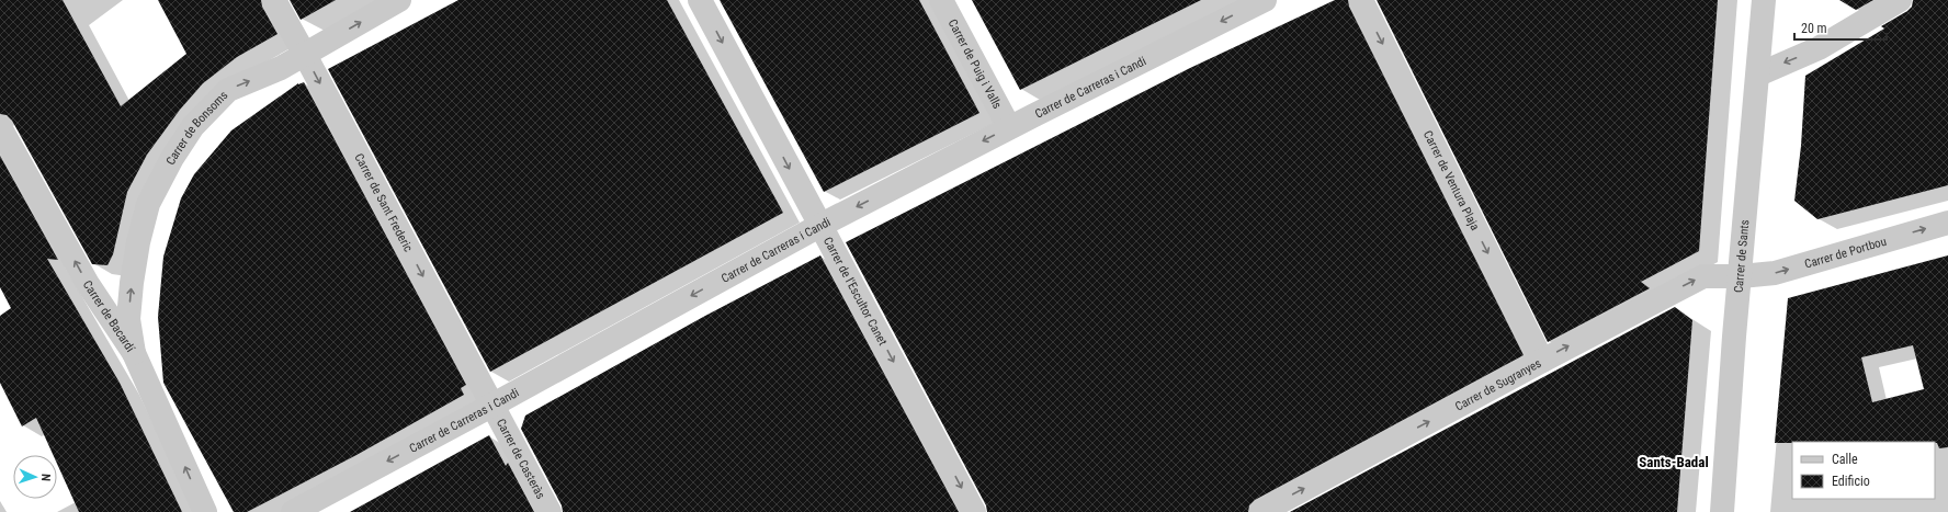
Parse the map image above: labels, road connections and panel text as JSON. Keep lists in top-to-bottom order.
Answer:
{
  "streets": {
    "street": [
      "Carrer de Puig i Valls",
      "Carrer de Carreras i Candi",
      "Carrer de Bonsoms",
      "Carrer de Ventura Plaja",
      "Carrer de Sant Frederic",
      "Carrer de Portbou",
      "Carrer de Sants",
      "Carrer de l'Escultor Canet",
      "Carrer de Bacardí",
      "Carrer de Sugranyes",
      "Carrer de Casteràs"
    ]
  },
  "crossings": [
    ["Carrer de Puig i Valls", "Carrer de Carreras i Candi"],
    ["Carrer de Carreras i Candi", "Carrer de Sant Frederic"],
    ["Carrer de Carreras i Candi", "Carrer de l'Escultor Canet"],
    ["Carrer de Carreras i Candi", "Carrer de Casteràs"],
    ["Carrer de Bonsoms", "Carrer de Sant Frederic"],
    ["Carrer de Bonsoms", "Carrer de Bacardí"],
    ["Carrer de Ventura Plaja", "Carrer de Sugranyes"],
    ["Carrer de Sant Frederic", "Carrer de Casteràs"],
    ["Carrer de Portbou", "Carrer de Sants"],
    ["Carrer de Portbou", "Carrer de Sugranyes"],
    ["Carrer de Sants", "Carrer de Sugranyes"]
  ],
  "one_way": [
    "Carrer de Carreras i Candi",
    "Carrer de Bonsoms",
    "Carrer de Ventura Plaja",
    "Carrer de Sant Frederic",
    "Carrer de l'Escultor Canet",
    "Carrer de Bacardí",
    "Carrer de Sugranyes"
  ],
  "districts": ["Sants-Badal"],
  "legend": ["Calle", "Edificio"],
  "scale_bar": "20 m",
  "north": "right"
}
